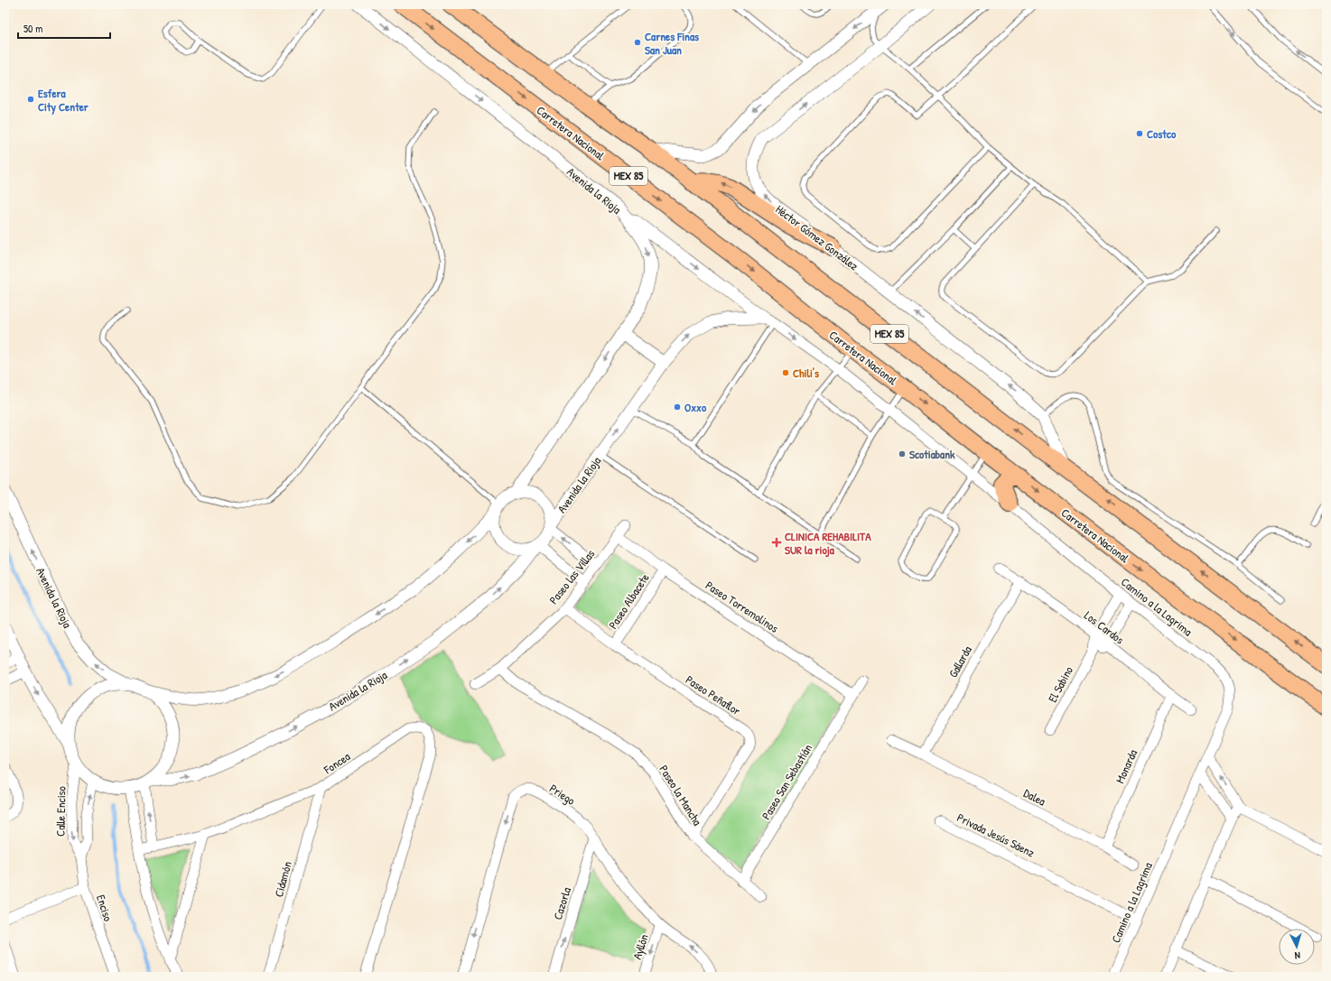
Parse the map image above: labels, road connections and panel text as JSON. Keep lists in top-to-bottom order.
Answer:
{
  "streets": {
    "highway": ["Carretera Nacional", "MEX 85"],
    "street": [
      "Avenida la Rioja",
      "Héctor Gómez González",
      "Paseo las Villas",
      "Paseo Albacete",
      "Paseo Torremolinos",
      "Camino a la Lagrima",
      "Los Cardos",
      "Gallarda",
      "El Sabino",
      "Paseo Peñaflor",
      "Foncea",
      "Monarda",
      "Paseo San Sebastián",
      "Priego",
      "Paseo la Mancha",
      "Dalea",
      "Calle Enciso",
      "Privada Jesús Sáenz",
      "Cidamón",
      "Cazorla",
      "Enciso",
      "Ayllón"
    ]
  },
  "crossings": [
    ["MEX 85", "Héctor Gómez González"],
    ["Avenida la Rioja", "Camino a la Lagrima"],
    ["Avenida la Rioja", "Calle Enciso"],
    ["Paseo las Villas", "Paseo Torremolinos"],
    ["Paseo las Villas", "Paseo Peñaflor"],
    ["Paseo las Villas", "Paseo la Mancha"],
    ["Paseo Albacete", "Paseo Torremolinos"],
    ["Paseo Albacete", "Paseo Peñaflor"],
    ["Paseo Torremolinos", "Paseo San Sebastián"],
    ["Camino a la Lagrima", "El Sabino"],
    ["Camino a la Lagrima", "Privada Jesús Sáenz"],
    ["Los Cardos", "Gallarda"],
    ["Los Cardos", "El Sabino"],
    ["Los Cardos", "Monarda"],
    ["Gallarda", "Dalea"],
    ["Paseo Peñaflor", "Paseo la Mancha"],
    ["Foncea", "Cidamón"],
    ["Monarda", "Dalea"],
    ["Paseo San Sebastián", "Paseo la Mancha"],
    ["Priego", "Cazorla"],
    ["Priego", "Ayllón"],
    ["Calle Enciso", "Enciso"]
  ],
  "one_way": ["Cazorla", "Ayllón"],
  "places": {
    "other": [
      "Carnes Finas San Juan",
      "Esfera City Center",
      "Costco",
      "Chili's",
      "Oxxo",
      "Scotiabank"
    ],
    "health": ["CLINICA REHABILITA SUR la rioja"]
  },
  "scale_bar": "50 m",
  "north": "bottom"
}
